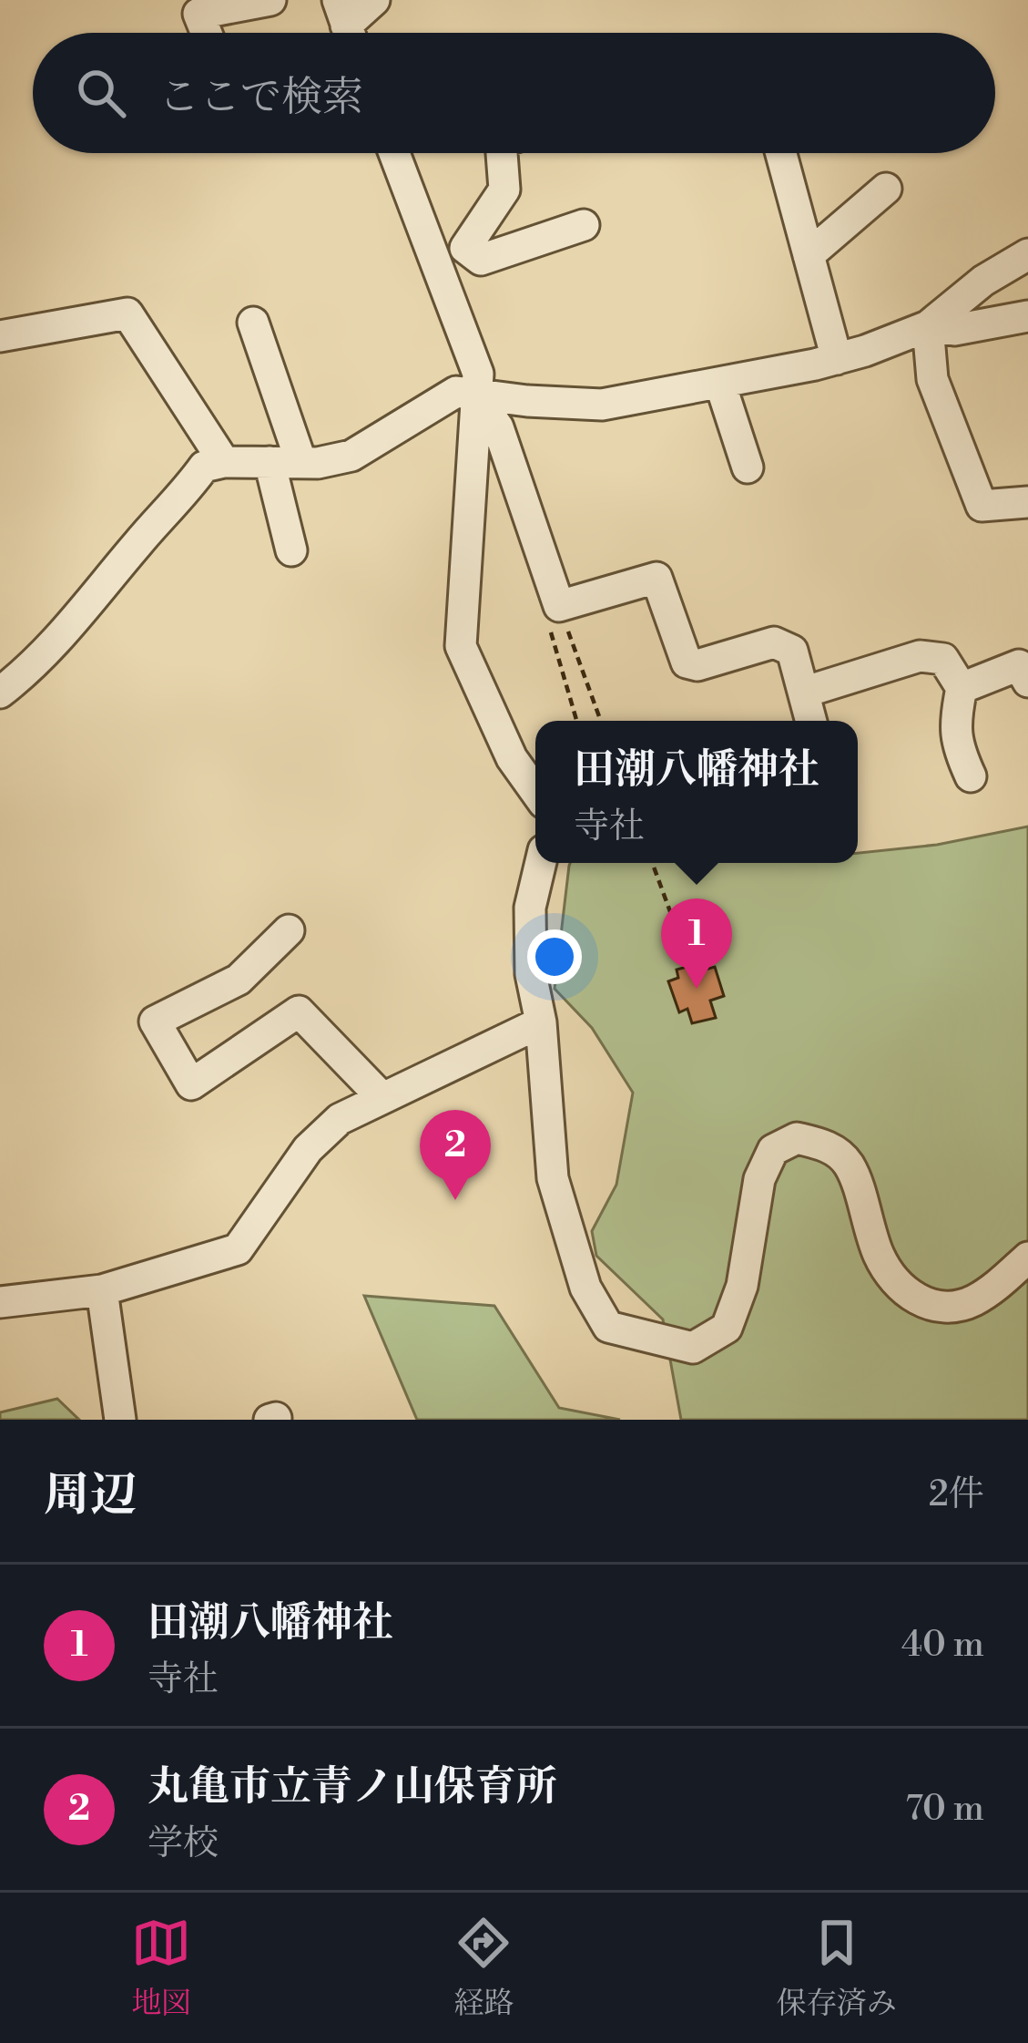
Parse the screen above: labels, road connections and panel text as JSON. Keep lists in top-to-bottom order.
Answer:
{
  "page": {
    "search": "ここで検索",
    "popup": ["田潮八幡神社", "寺社"],
    "pins": ["1", "2"],
    "heading": ["周辺", "2件"],
    "list": [
      {
        "mark": "1",
        "name": "田潮八幡神社",
        "note": "寺社",
        "value": "40 m"
      },
      {
        "mark": "2",
        "name": "丸亀市立青ノ山保育所",
        "note": "学校",
        "value": "70 m"
      }
    ],
    "nav": ["地図", "経路", "保存済み"]
  }
}
